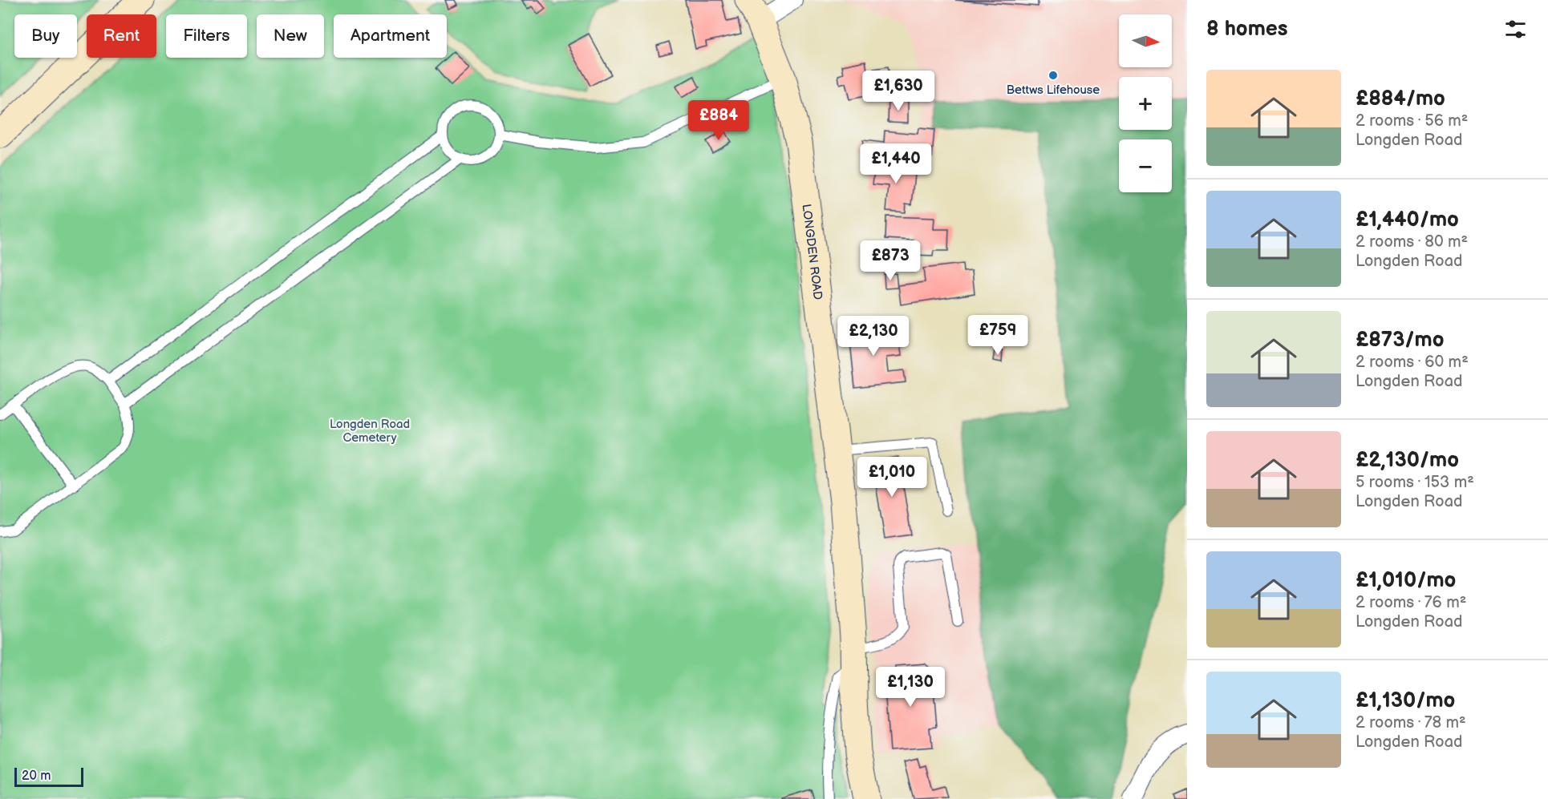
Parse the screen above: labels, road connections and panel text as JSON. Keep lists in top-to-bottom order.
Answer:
{
  "streets": {
    "street": ["LONGDEN ROAD"]
  },
  "parks": ["Longden Road Cemetery"],
  "places": ["Bettws Lifehouse"],
  "scale_bar": "20 m",
  "north": "right",
  "page": {
    "heading": "8 homes",
    "map_buttons": ["+", "−"],
    "chip": [
      "Buy",
      "Rent",
      "Filters",
      "New",
      "Apartment"
    ],
    "list": [
      {
        "name": "£884/mo",
        "note": "2 rooms · 56 m² · Longden Road"
      },
      {
        "name": "£1,440/mo",
        "note": "2 rooms · 80 m² · Longden Road"
      },
      {
        "name": "£873/mo",
        "note": "2 rooms · 60 m² · Longden Road"
      },
      {
        "name": "£2,130/mo",
        "note": "5 rooms · 153 m² · Longden Road"
      },
      {
        "name": "£1,010/mo",
        "note": "2 rooms · 76 m² · Longden Road"
      },
      {
        "name": "£1,130/mo",
        "note": "2 rooms · 78 m² · Longden Road"
      }
    ],
    "price": [
      "£1,630",
      "£884",
      "£1,440",
      "£873",
      "£759",
      "£2,130",
      "£1,010",
      "£1,130"
    ],
    "scale": "20 m"
  }
}
